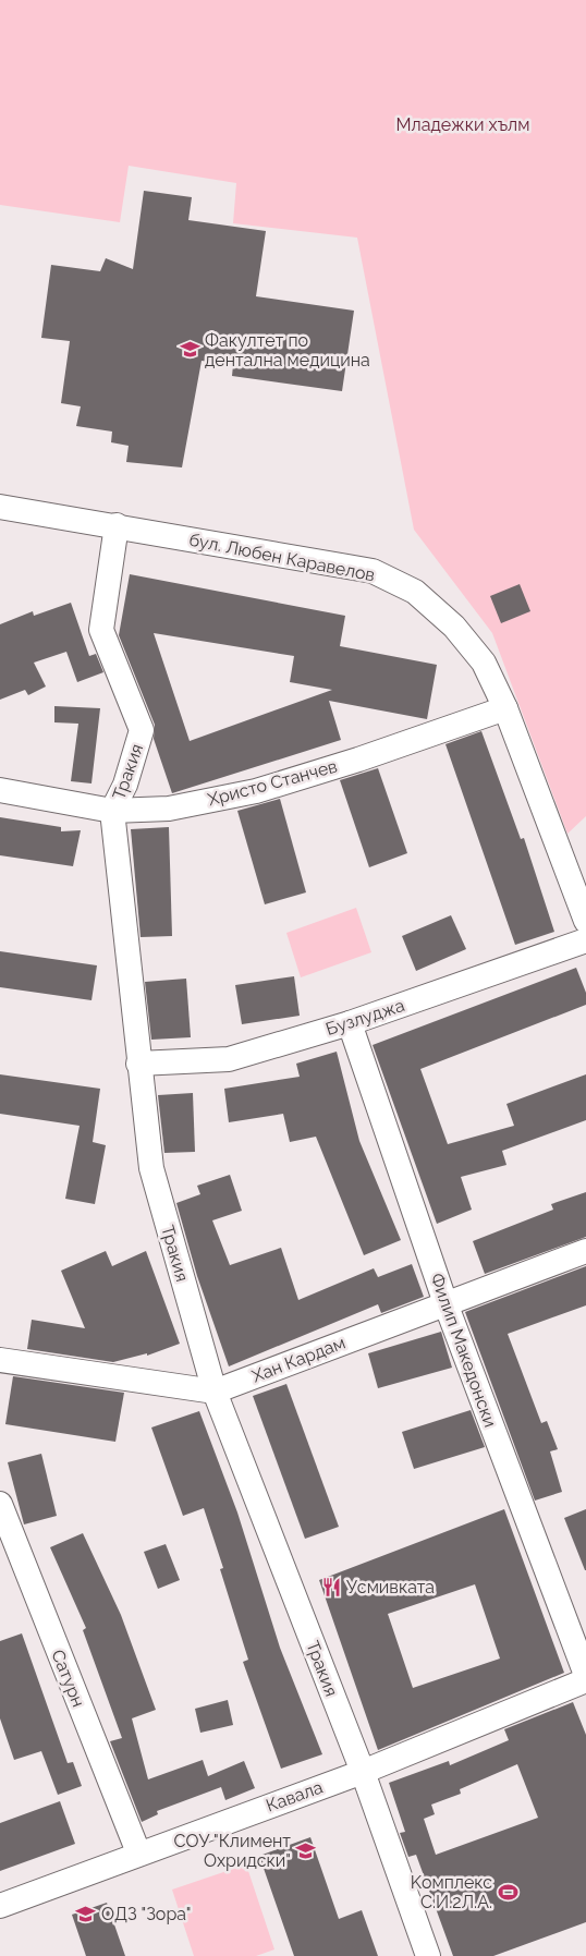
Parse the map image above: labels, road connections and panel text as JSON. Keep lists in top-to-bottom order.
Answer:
{
  "streets": {
    "street": [
      "бул. Любен Каравелов",
      "Тракия",
      "Христо Станчев",
      "Бузлуджа",
      "Филип Македонски",
      "Хан Кардам",
      "Сатурн",
      "Кавала"
    ]
  },
  "crossings": [
    ["бул. Любен Каравелов", "Тракия"],
    ["бул. Любен Каравелов", "Христо Станчев"],
    ["Тракия", "Христо Станчев"],
    ["Тракия", "Бузлуджа"],
    ["Тракия", "Хан Кардам"],
    ["Тракия", "Кавала"],
    ["Бузлуджа", "Филип Македонски"],
    ["Филип Македонски", "Хан Кардам"],
    ["Сатурн", "Кавала"]
  ],
  "parks": ["Младежки хълм"],
  "places": {
    "school or university": ["Факултет по дентална медицина", "СОУ \"Климент Охридски\"", "ОДЗ \"Зора\""],
    "restaurant": ["Усмивката"],
    "sports": ["Kомплекс С.И.2Л.А."]
  }
}
